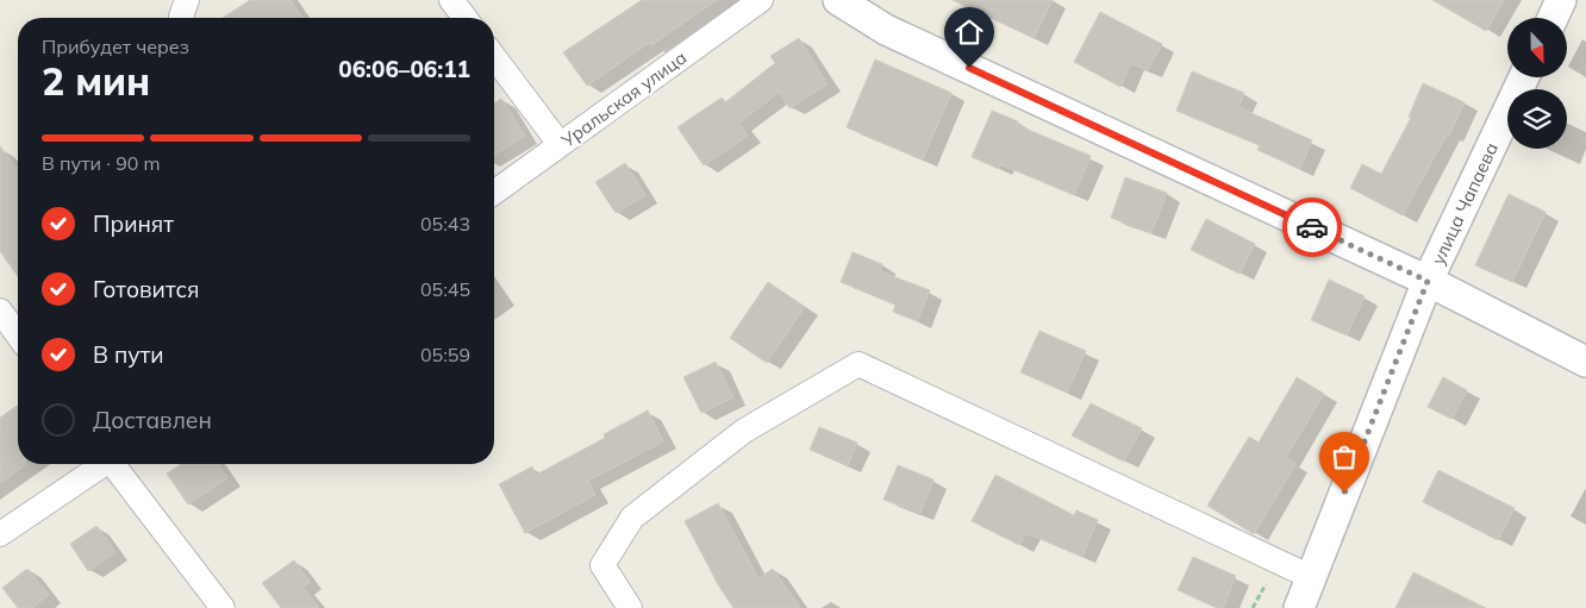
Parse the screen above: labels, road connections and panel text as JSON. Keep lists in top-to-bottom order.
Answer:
{
  "streets": {
    "street": ["Уральская улица", "улица Чапаева"]
  },
  "north": "bottom",
  "page": {
    "heading": ["2 мин", "Прибудет через", "06:06–06:11"],
    "bar": "В пути · 90 m",
    "list": [
      ["Принят", "05:43"],
      ["Готовится", "05:45"],
      ["В пути", "05:59"],
      "Доставлен"
    ]
  }
}
